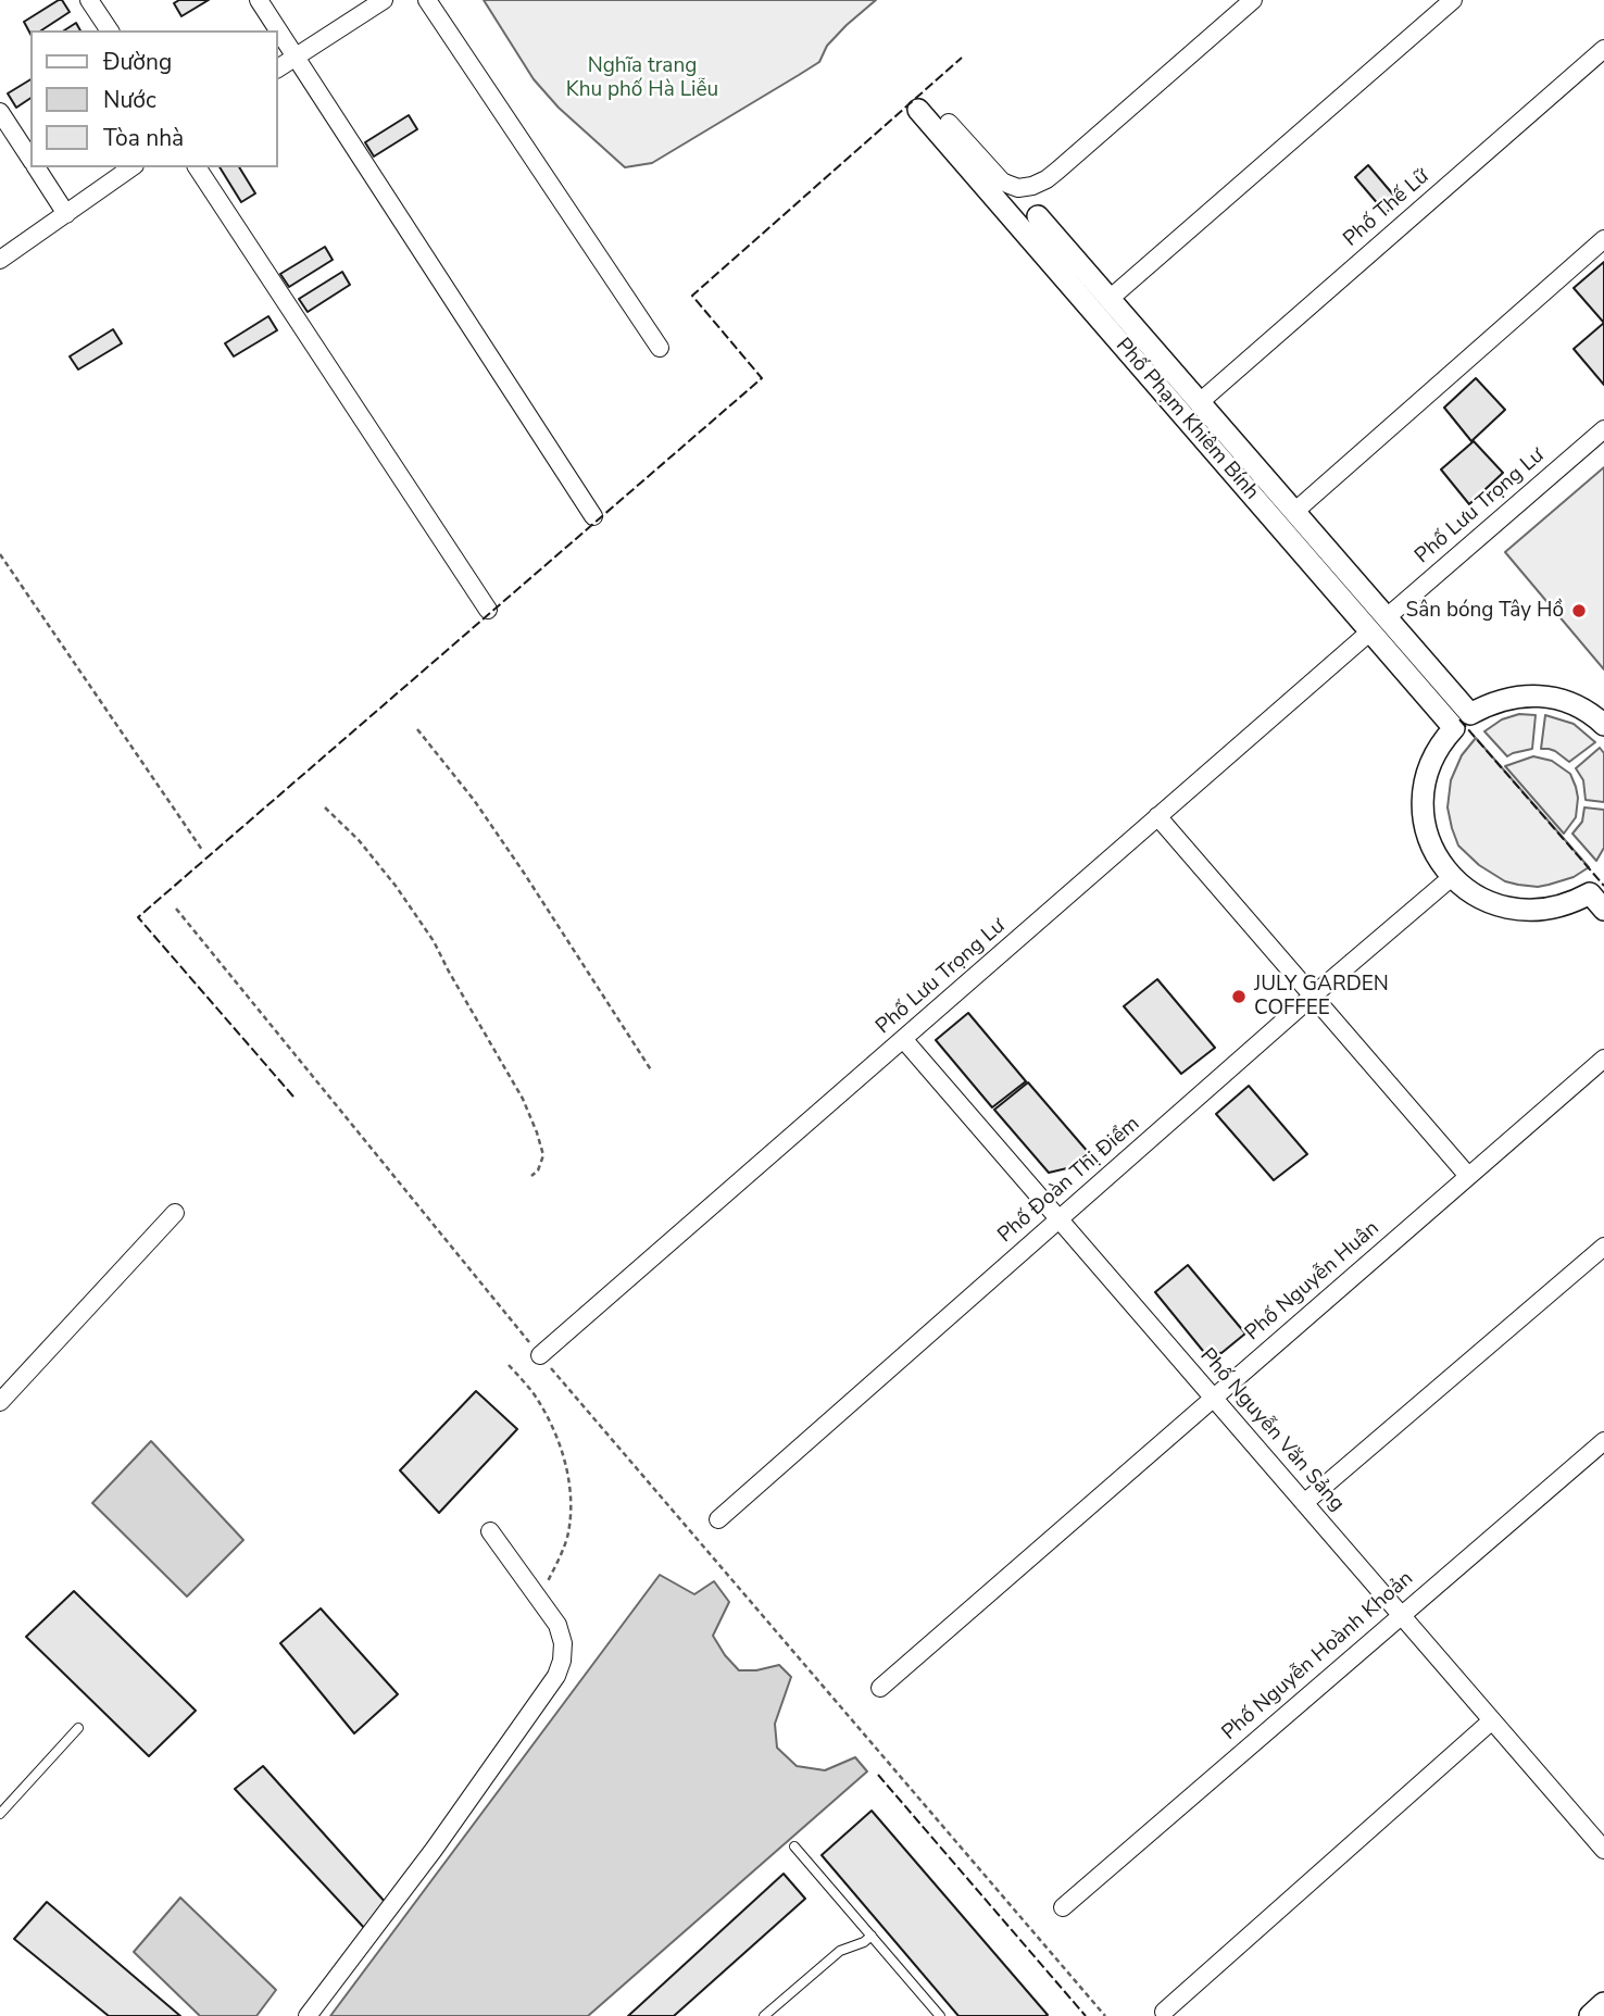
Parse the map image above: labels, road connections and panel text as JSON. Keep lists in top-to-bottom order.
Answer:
{
  "streets": {
    "street": [
      "Phố Thế Lữ",
      "Phố Phạm Khiêm Bính",
      "Phố Lưu Trọng Lư",
      "Phố Đoàn Thị Điểm",
      "Phố Nguyễn Huân",
      "Phố Nguyễn Văn Sảng",
      "Phố Nguyễn Hoành Khoản"
    ]
  },
  "crossings": [
    ["Phố Thế Lữ", "Phố Phạm Khiêm Bính"],
    ["Phố Phạm Khiêm Bính", "Phố Lưu Trọng Lư"],
    ["Phố Phạm Khiêm Bính", "Phố Đoàn Thị Điểm"],
    ["Phố Lưu Trọng Lư", "Phố Nguyễn Văn Sảng"],
    ["Phố Đoàn Thị Điểm", "Phố Nguyễn Văn Sảng"],
    ["Phố Nguyễn Huân", "Phố Nguyễn Văn Sảng"],
    ["Phố Nguyễn Văn Sảng", "Phố Nguyễn Hoành Khoản"]
  ],
  "parks": ["Nghĩa trang Khu phố Hà Liễu"],
  "places": ["Sân bóng Tây Hồ", "JULY GARDEN COFFEE"],
  "legend": ["Đường", "Nước", "Tòa nhà"]
}
